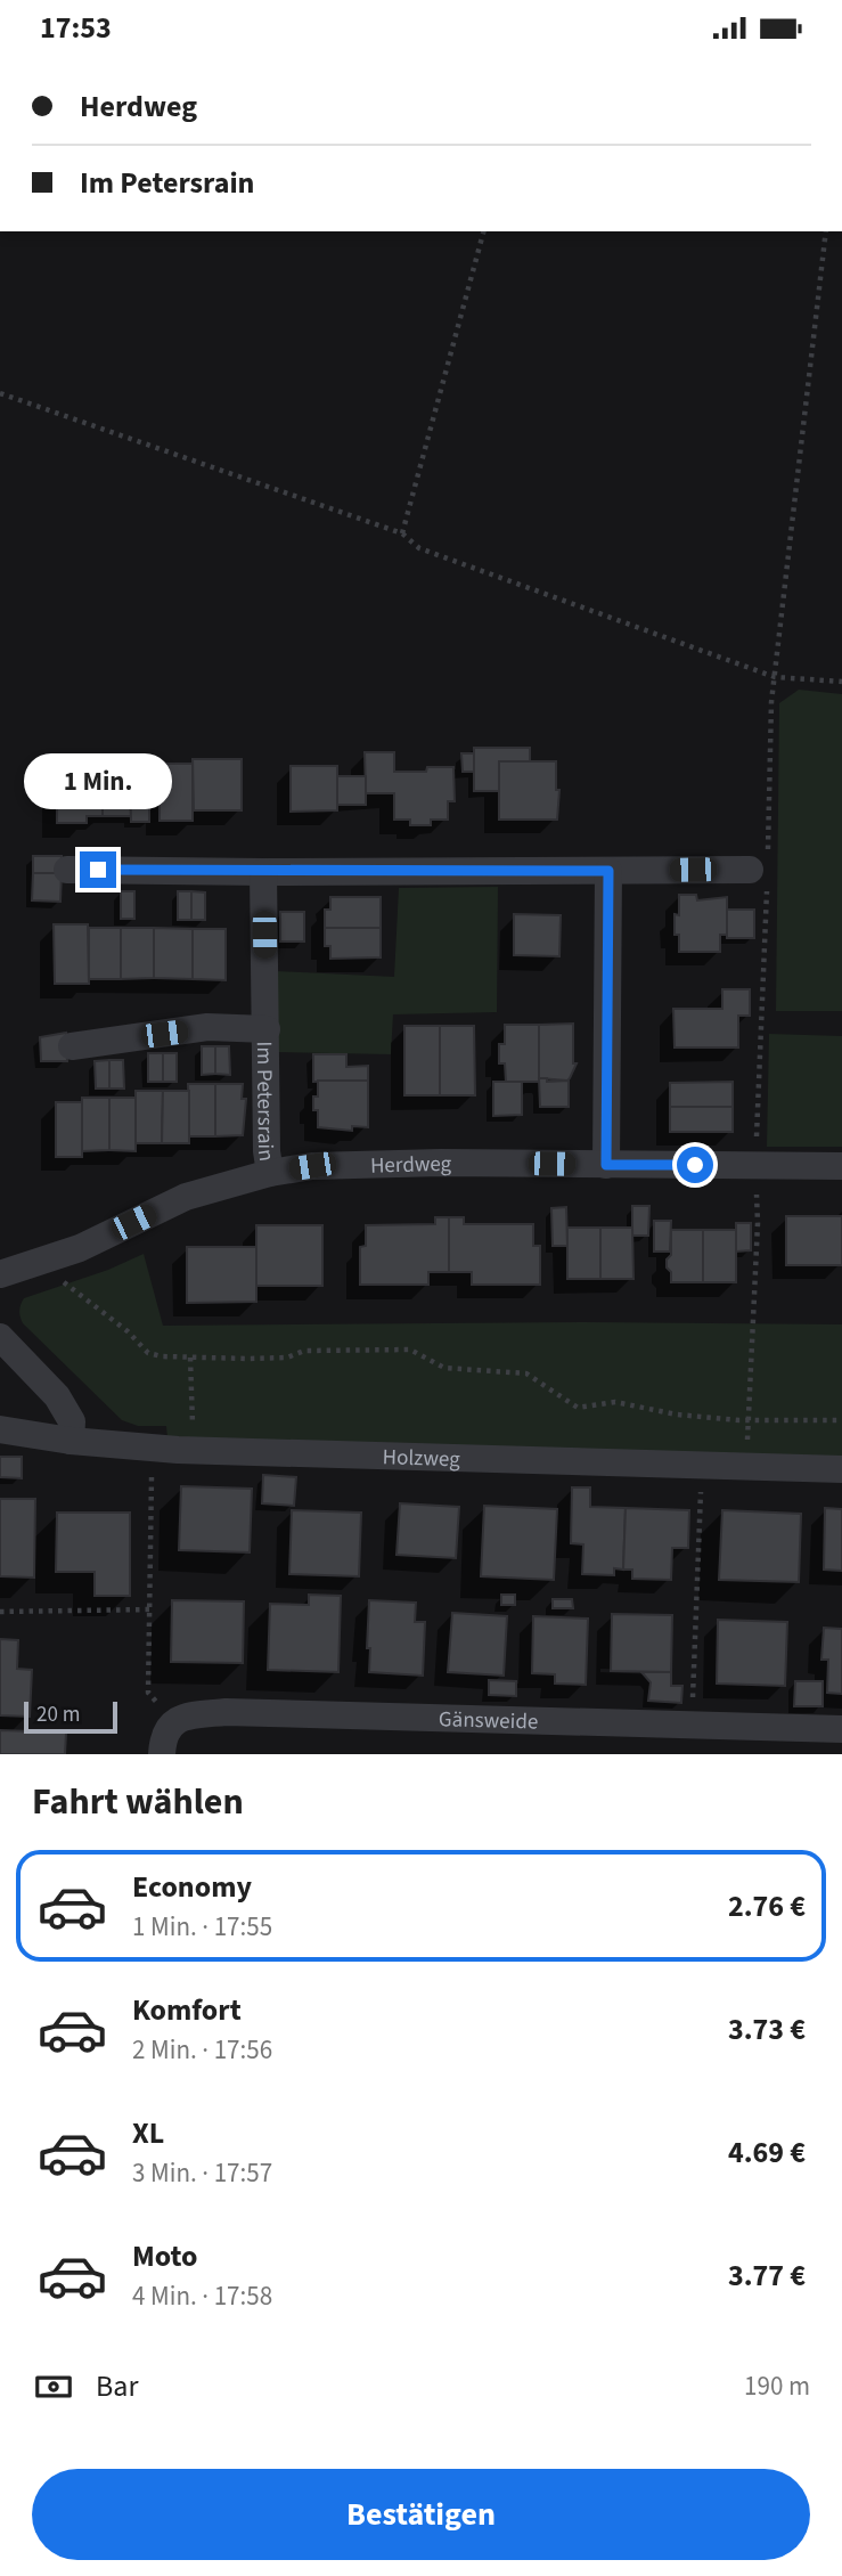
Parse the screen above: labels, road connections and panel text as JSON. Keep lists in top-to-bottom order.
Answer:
{
  "streets": {
    "street": [
      "Im Petersrain",
      "Herdweg",
      "Holzweg",
      "Gänsweide"
    ]
  },
  "crossings": [
    ["Im Petersrain", "Herdweg"]
  ],
  "scale_bar": "20 m",
  "page": {
    "status": "17:53",
    "banner": ["Herdweg", "Im Petersrain"],
    "bubble": "1 Min.",
    "scale": "20 m",
    "heading": "Fahrt wählen",
    "list": [
      {
        "name": "Economy",
        "note": "1 Min. · 17:55",
        "value": "2.76 €"
      },
      {
        "name": "Komfort",
        "note": "2 Min. · 17:56",
        "value": "3.73 €"
      },
      {
        "name": "XL",
        "note": "3 Min. · 17:57",
        "value": "4.69 €"
      },
      {
        "name": "Moto",
        "note": "4 Min. · 17:58",
        "value": "3.77 €"
      }
    ],
    "pay": ["Bar", "190 m"],
    "buttons": "Bestätigen"
  }
}
